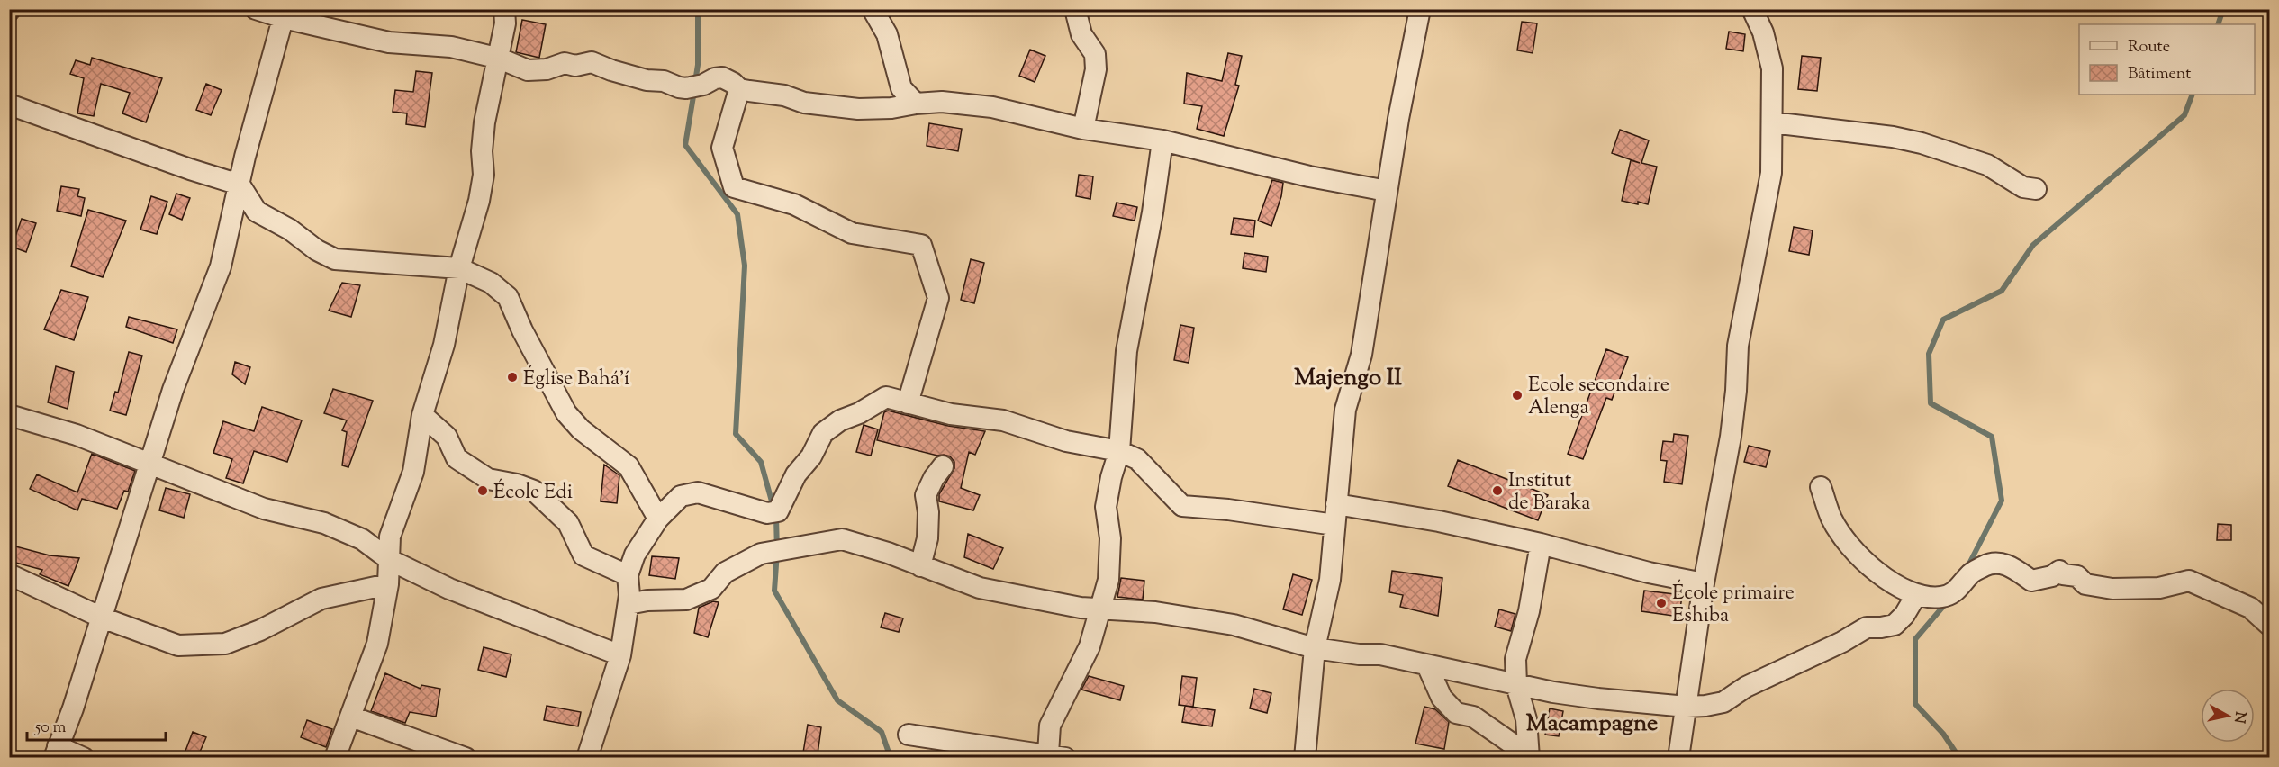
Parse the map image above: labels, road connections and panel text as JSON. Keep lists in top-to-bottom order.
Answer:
{
  "districts": ["Majengo II", "Macampagne"],
  "places": [
    "Église Bahá'í",
    "Ecole secondaire Alenga",
    "École Edi",
    "Institut de Baraka",
    "École primaire Eshiba"
  ],
  "legend": ["Route", "Bâtiment"],
  "scale_bar": "50 m",
  "north": "right"
}
